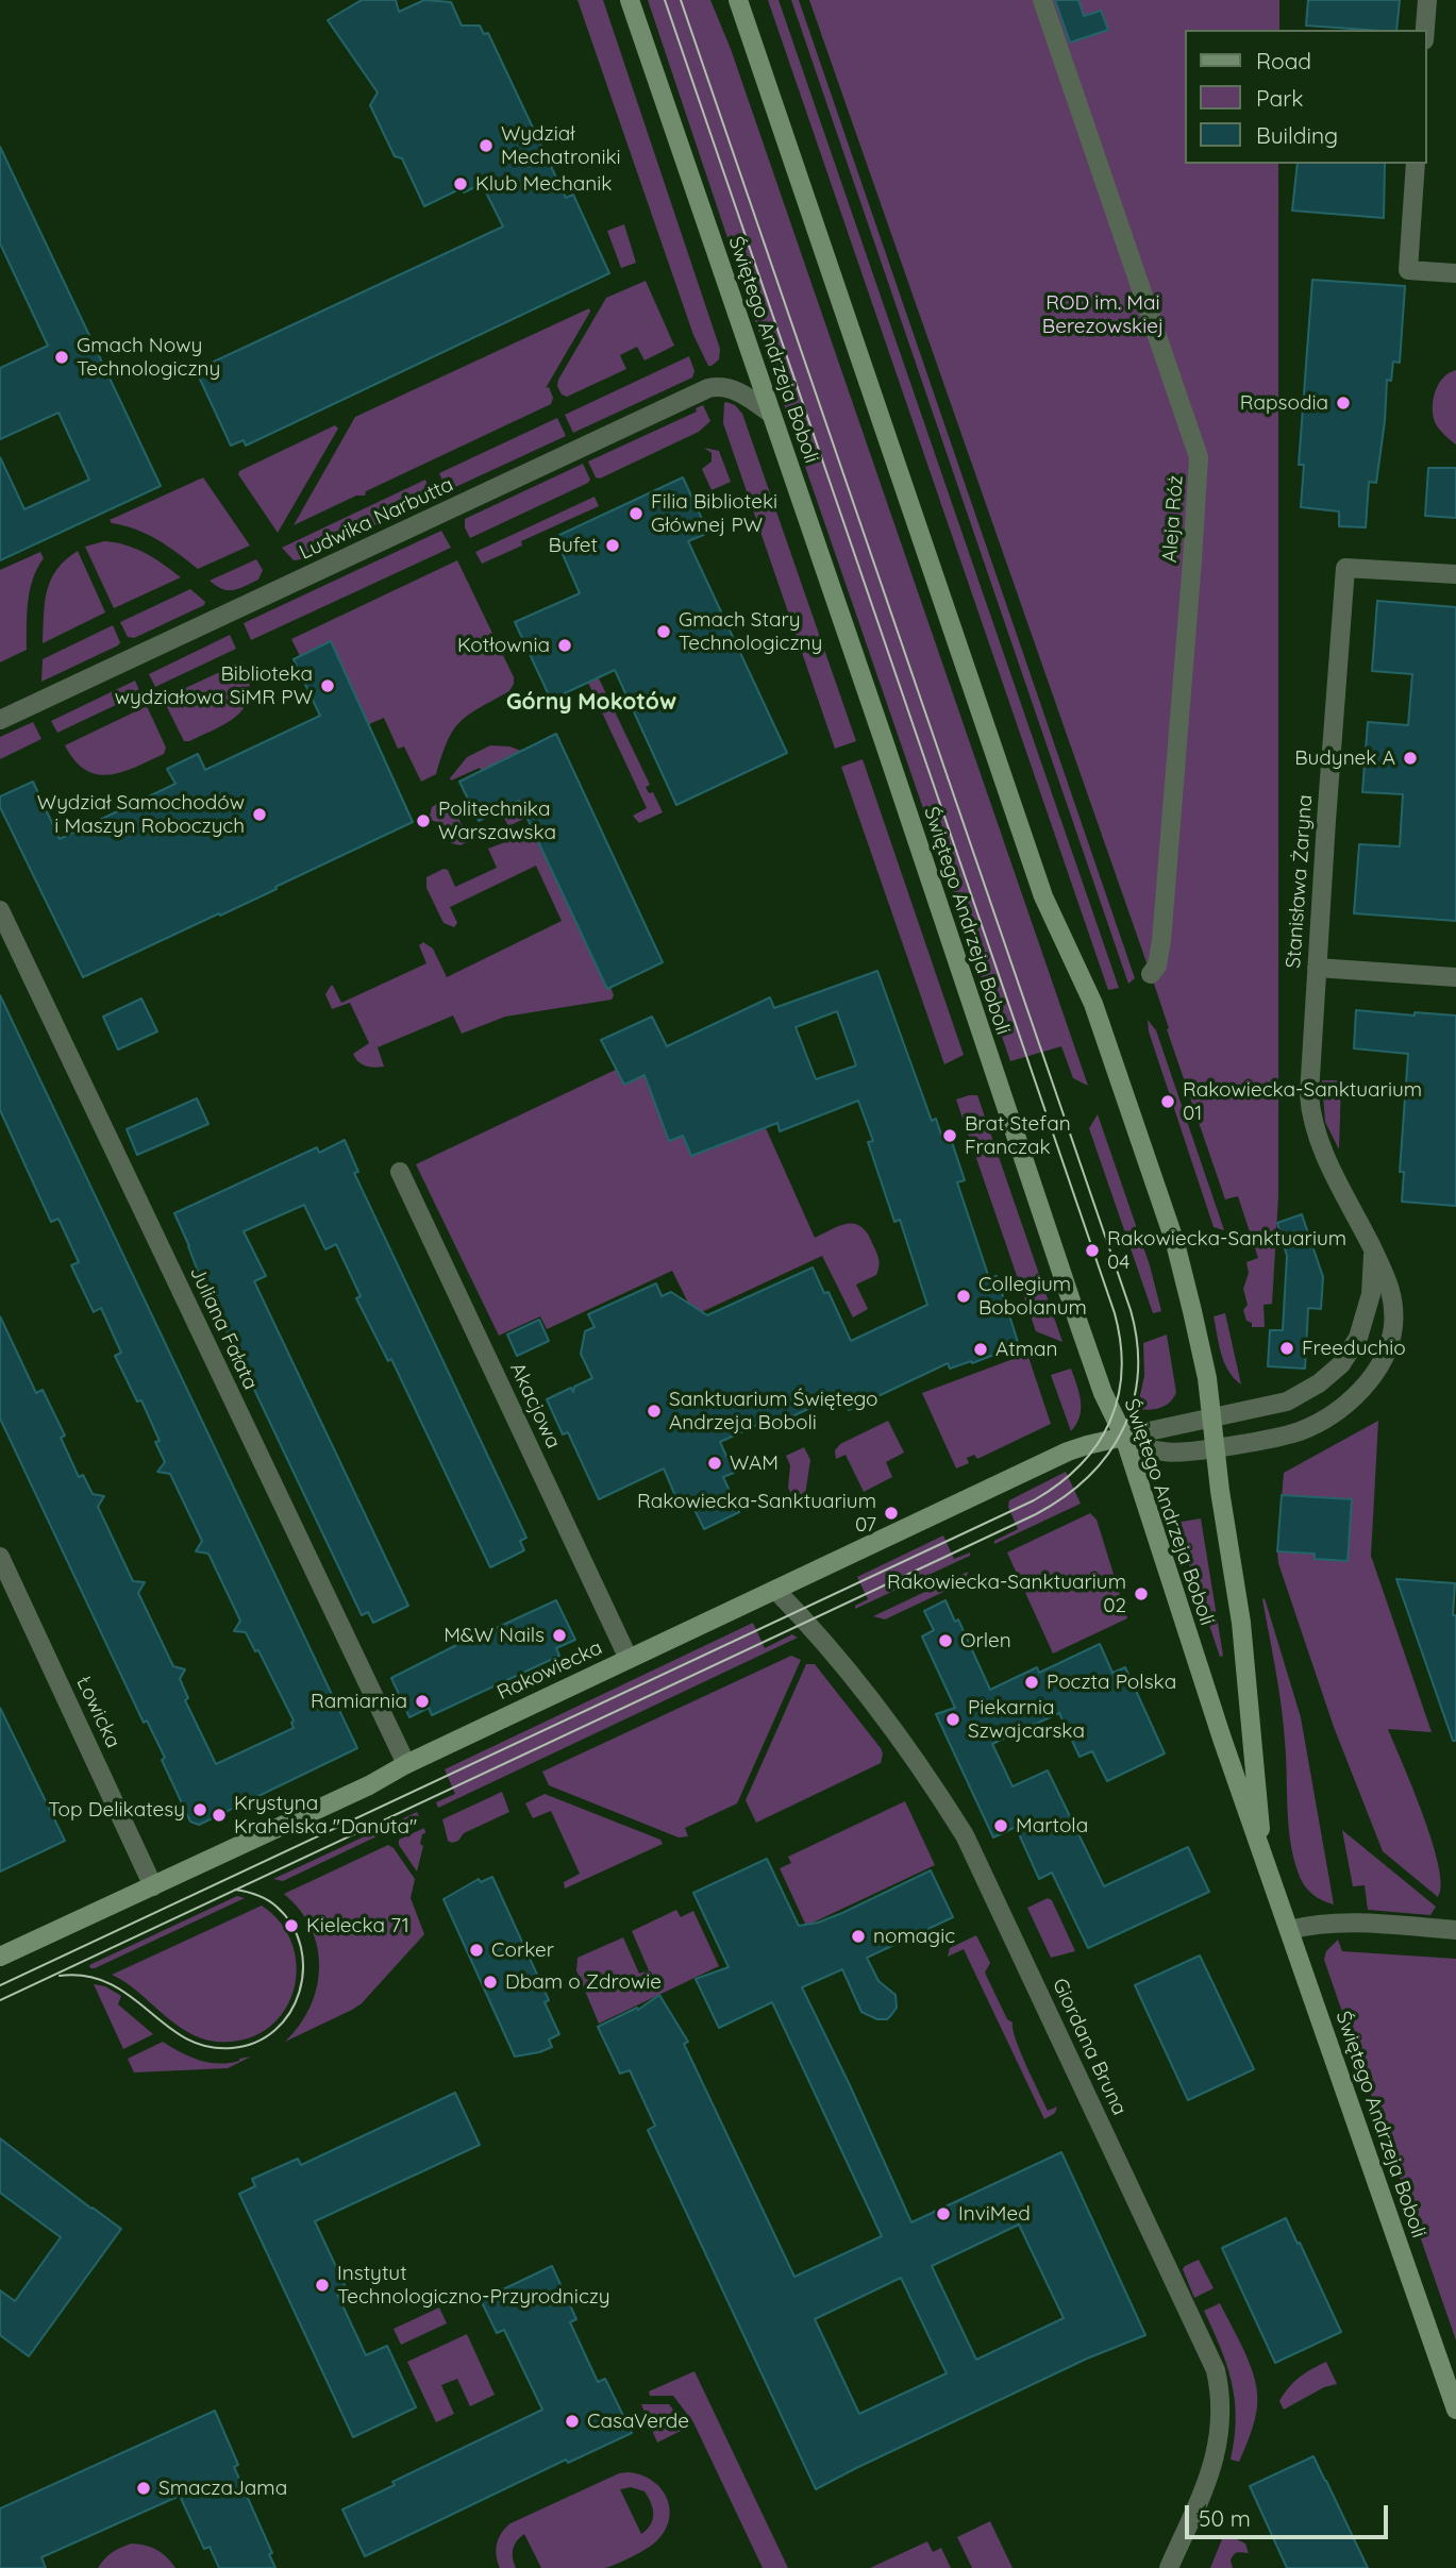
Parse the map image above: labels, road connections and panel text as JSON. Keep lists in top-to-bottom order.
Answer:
{
  "streets": {
    "main road": ["Świętego Andrzeja Boboli", "Rakowiecka"],
    "street": [
      "Ludwika Narbutta",
      "Aleja Róż",
      "Stanisława Żaryna",
      "Juliana Fałata",
      "Akacjowa",
      "Łowicka",
      "Giordana Bruna"
    ]
  },
  "crossings": [
    ["Świętego Andrzeja Boboli", "Ludwika Narbutta"],
    ["Świętego Andrzeja Boboli", "Stanisława Żaryna"],
    ["Świętego Andrzeja Boboli", "Rakowiecka"],
    ["Stanisława Żaryna", "Rakowiecka"],
    ["Juliana Fałata", "Rakowiecka"],
    ["Akacjowa", "Rakowiecka"],
    ["Rakowiecka", "Łowicka"],
    ["Rakowiecka", "Giordana Bruna"]
  ],
  "districts": ["Górny Mokotów"],
  "parks": ["ROD im. Mai Berezowskiej"],
  "places": [
    "Wydział Mechatroniki",
    "Klub Mechanik",
    "Gmach Nowy Technologiczny",
    "Rapsodia",
    "Filia Biblioteki Głównej PW",
    "Bufet",
    "Gmach Stary Technologiczny",
    "Kotłownia",
    "Biblioteka wydziałowa SiMR PW",
    "Budynek A",
    "Wydział Samochodów i Maszyn Roboczych",
    "Politechnika Warszawska",
    "Rakowiecka-Sanktuarium 01",
    "Brat Stefan Franczak",
    "Rakowiecka-Sanktuarium 04",
    "Collegium Bobolanum",
    "Freeduchio",
    "Atman",
    "Sanktuarium Świętego Andrzeja Boboli",
    "WAM",
    "Rakowiecka-Sanktuarium 07",
    "Rakowiecka-Sanktuarium 02",
    "M&W Nails",
    "Orlen",
    "Poczta Polska",
    "Ramiarnia",
    "Piekarnia Szwajcarska",
    "Top Delikatesy",
    "Krystyna Krahelska \"Danuta\"",
    "Martola",
    "Kielecka 71",
    "nomagic",
    "Corker",
    "Dbam o Zdrowie",
    "InviMed",
    "Instytut Technologiczno-Przyrodniczy",
    "CasaVerde",
    "SmaczaJama"
  ],
  "legend": ["Road", "Park", "Building"],
  "scale_bar": "50 m"
}
